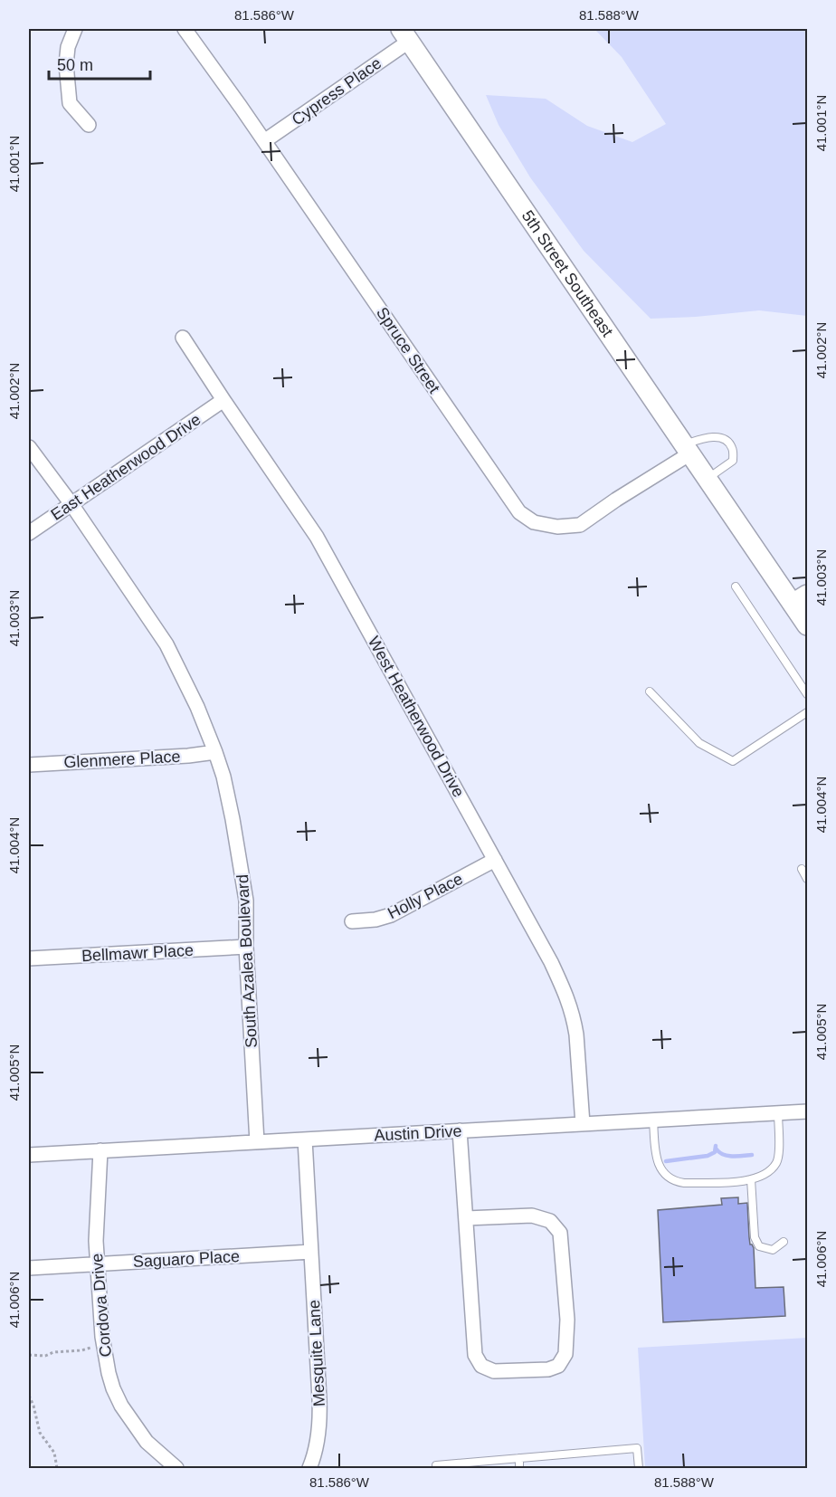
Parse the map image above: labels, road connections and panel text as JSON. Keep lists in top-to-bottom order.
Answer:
{
  "streets": {
    "main road": ["5th Street Southeast"],
    "street": [
      "Cypress Place",
      "Spruce Street",
      "East Heatherwood Drive",
      "West Heatherwood Drive",
      "Glenmere Place",
      "Holly Place",
      "Bellmawr Place",
      "South Azalea Boulevard",
      "Austin Drive",
      "Saguaro Place",
      "Cordova Drive",
      "Mesquite Lane"
    ]
  },
  "crossings": [
    ["Cypress Place", "5th Street Southeast"],
    ["Cypress Place", "Spruce Street"],
    ["5th Street Southeast", "Spruce Street"],
    ["East Heatherwood Drive", "West Heatherwood Drive"],
    ["East Heatherwood Drive", "South Azalea Boulevard"],
    ["West Heatherwood Drive", "Holly Place"],
    ["West Heatherwood Drive", "Austin Drive"],
    ["Glenmere Place", "South Azalea Boulevard"],
    ["Bellmawr Place", "South Azalea Boulevard"],
    ["South Azalea Boulevard", "Austin Drive"],
    ["Austin Drive", "Cordova Drive"],
    ["Austin Drive", "Mesquite Lane"],
    ["Saguaro Place", "Cordova Drive"],
    ["Saguaro Place", "Mesquite Lane"]
  ],
  "scale_bar": "50 m",
  "coordinates": [
    "81.586°W",
    "81.588°W",
    "41.001°N",
    "41.002°N",
    "41.003°N",
    "41.004°N",
    "41.005°N",
    "41.006°N"
  ]
}
